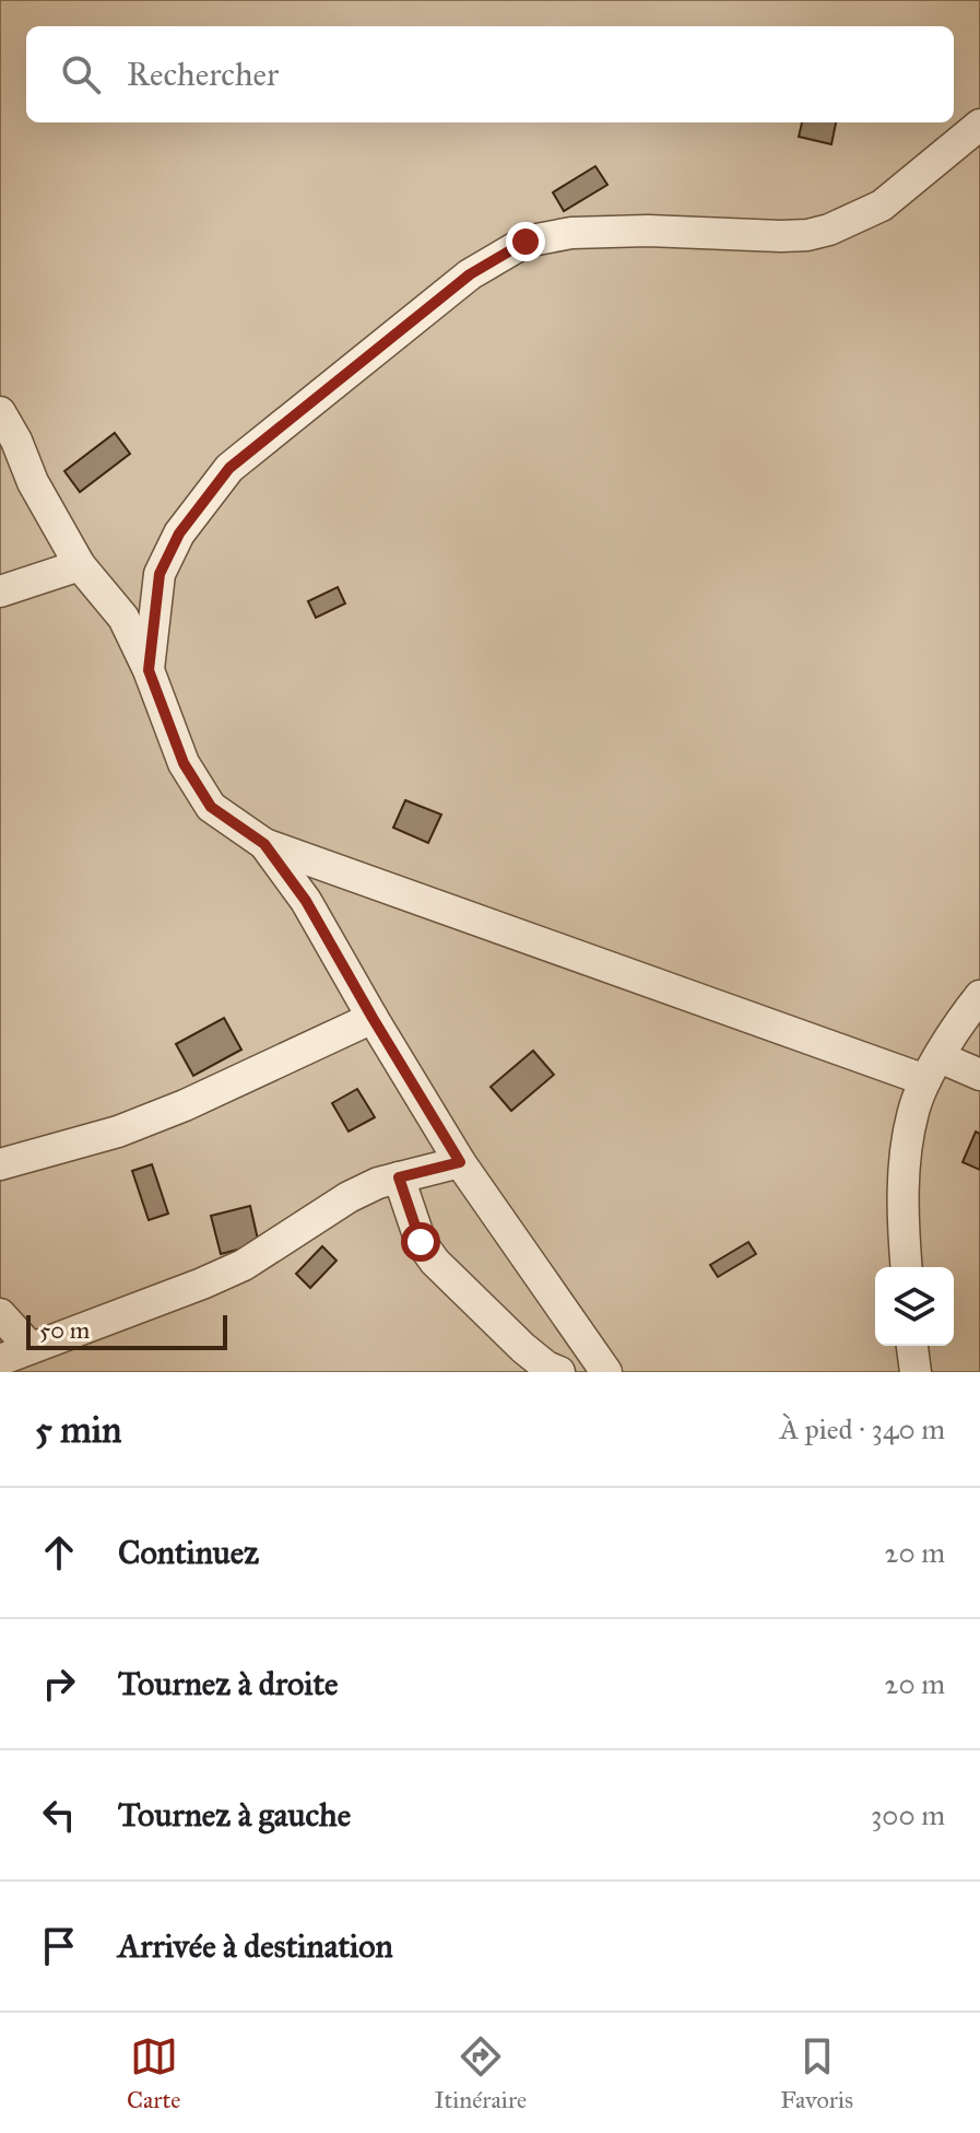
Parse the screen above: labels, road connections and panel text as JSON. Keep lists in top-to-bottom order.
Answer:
{
  "scale_bar": "50 m",
  "page": {
    "search": "Rechercher",
    "scale": "50 m",
    "heading": ["5 min", "À pied · 340 m"],
    "list": [
      ["Continuez", "20 m"],
      ["Tournez à droite", "20 m"],
      ["Tournez à gauche", "300 m"],
      "Arrivée à destination"
    ],
    "nav": ["Carte", "Itinéraire", "Favoris"]
  }
}
